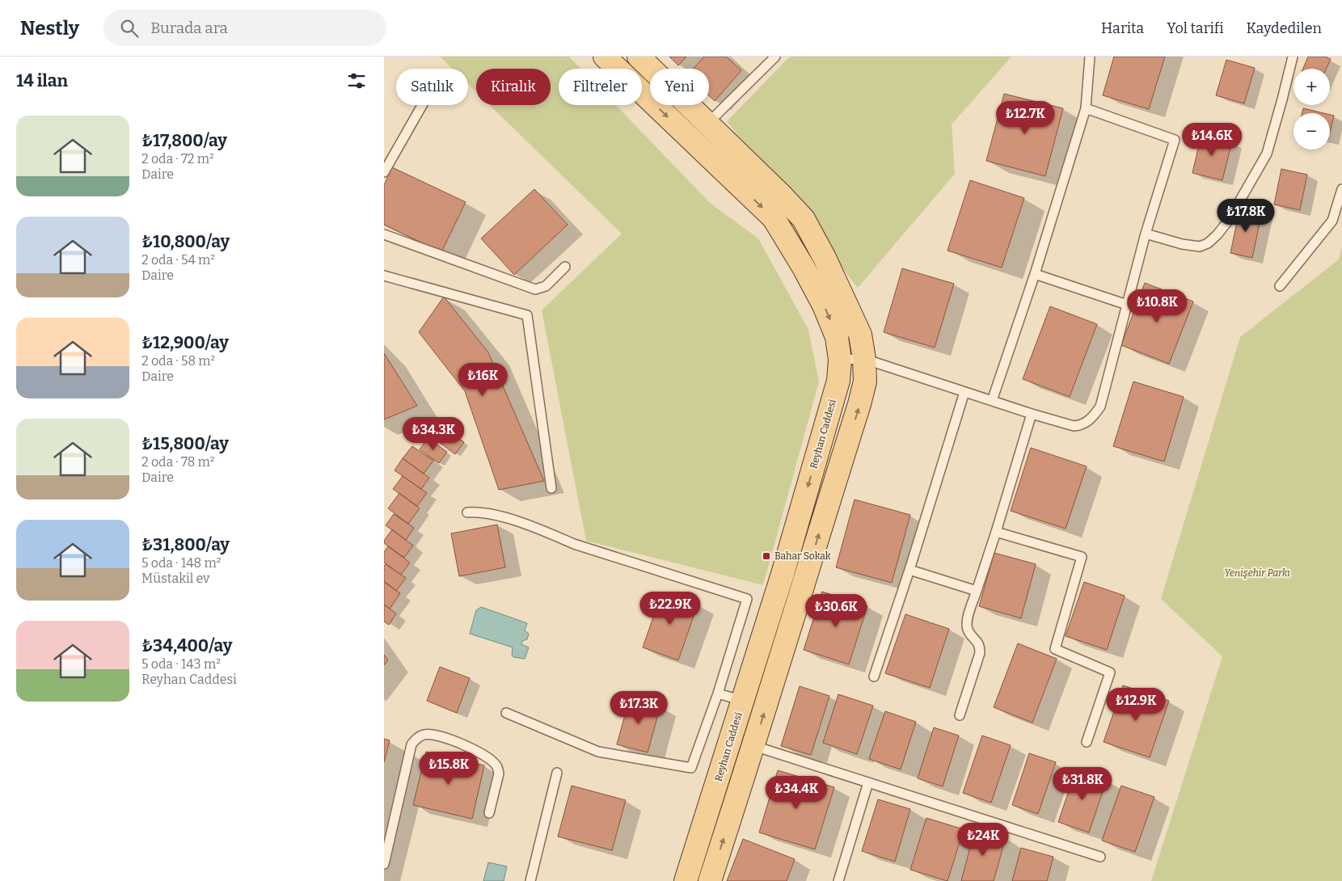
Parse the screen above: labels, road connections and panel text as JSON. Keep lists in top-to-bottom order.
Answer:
{
  "streets": {
    "main road": ["Reyhan Caddesi"]
  },
  "parks": ["Yenişehir Parkı"],
  "places": {
    "transit": ["Bahar Sokak"]
  },
  "page": {
    "header": "Nestly",
    "search": "Burada ara",
    "nav": ["Harita", "Yol tarifi", "Kaydedilen"],
    "heading": "14 ilan",
    "map_buttons": ["+", "−"],
    "chip": [
      "Satılık",
      "Kiralık",
      "Filtreler",
      "Yeni"
    ],
    "price": [
      "₺12.7K",
      "₺14.6K",
      "₺17.8K",
      "₺10.8K",
      "₺16K",
      "₺34.3K",
      "₺22.9K",
      "₺30.6K",
      "₺12.9K",
      "₺17.3K",
      "₺15.8K",
      "₺31.8K",
      "₺34.4K",
      "₺24K"
    ],
    "list": [
      {
        "name": "₺17,800/ay",
        "note": "2 oda · 72 m² · Daire"
      },
      {
        "name": "₺10,800/ay",
        "note": "2 oda · 54 m² · Daire"
      },
      {
        "name": "₺12,900/ay",
        "note": "2 oda · 58 m² · Daire"
      },
      {
        "name": "₺15,800/ay",
        "note": "2 oda · 78 m² · Daire"
      },
      {
        "name": "₺31,800/ay",
        "note": "5 oda · 148 m² · Müstakil ev"
      },
      {
        "name": "₺34,400/ay",
        "note": "5 oda · 143 m² · Reyhan Caddesi"
      }
    ]
  }
}
